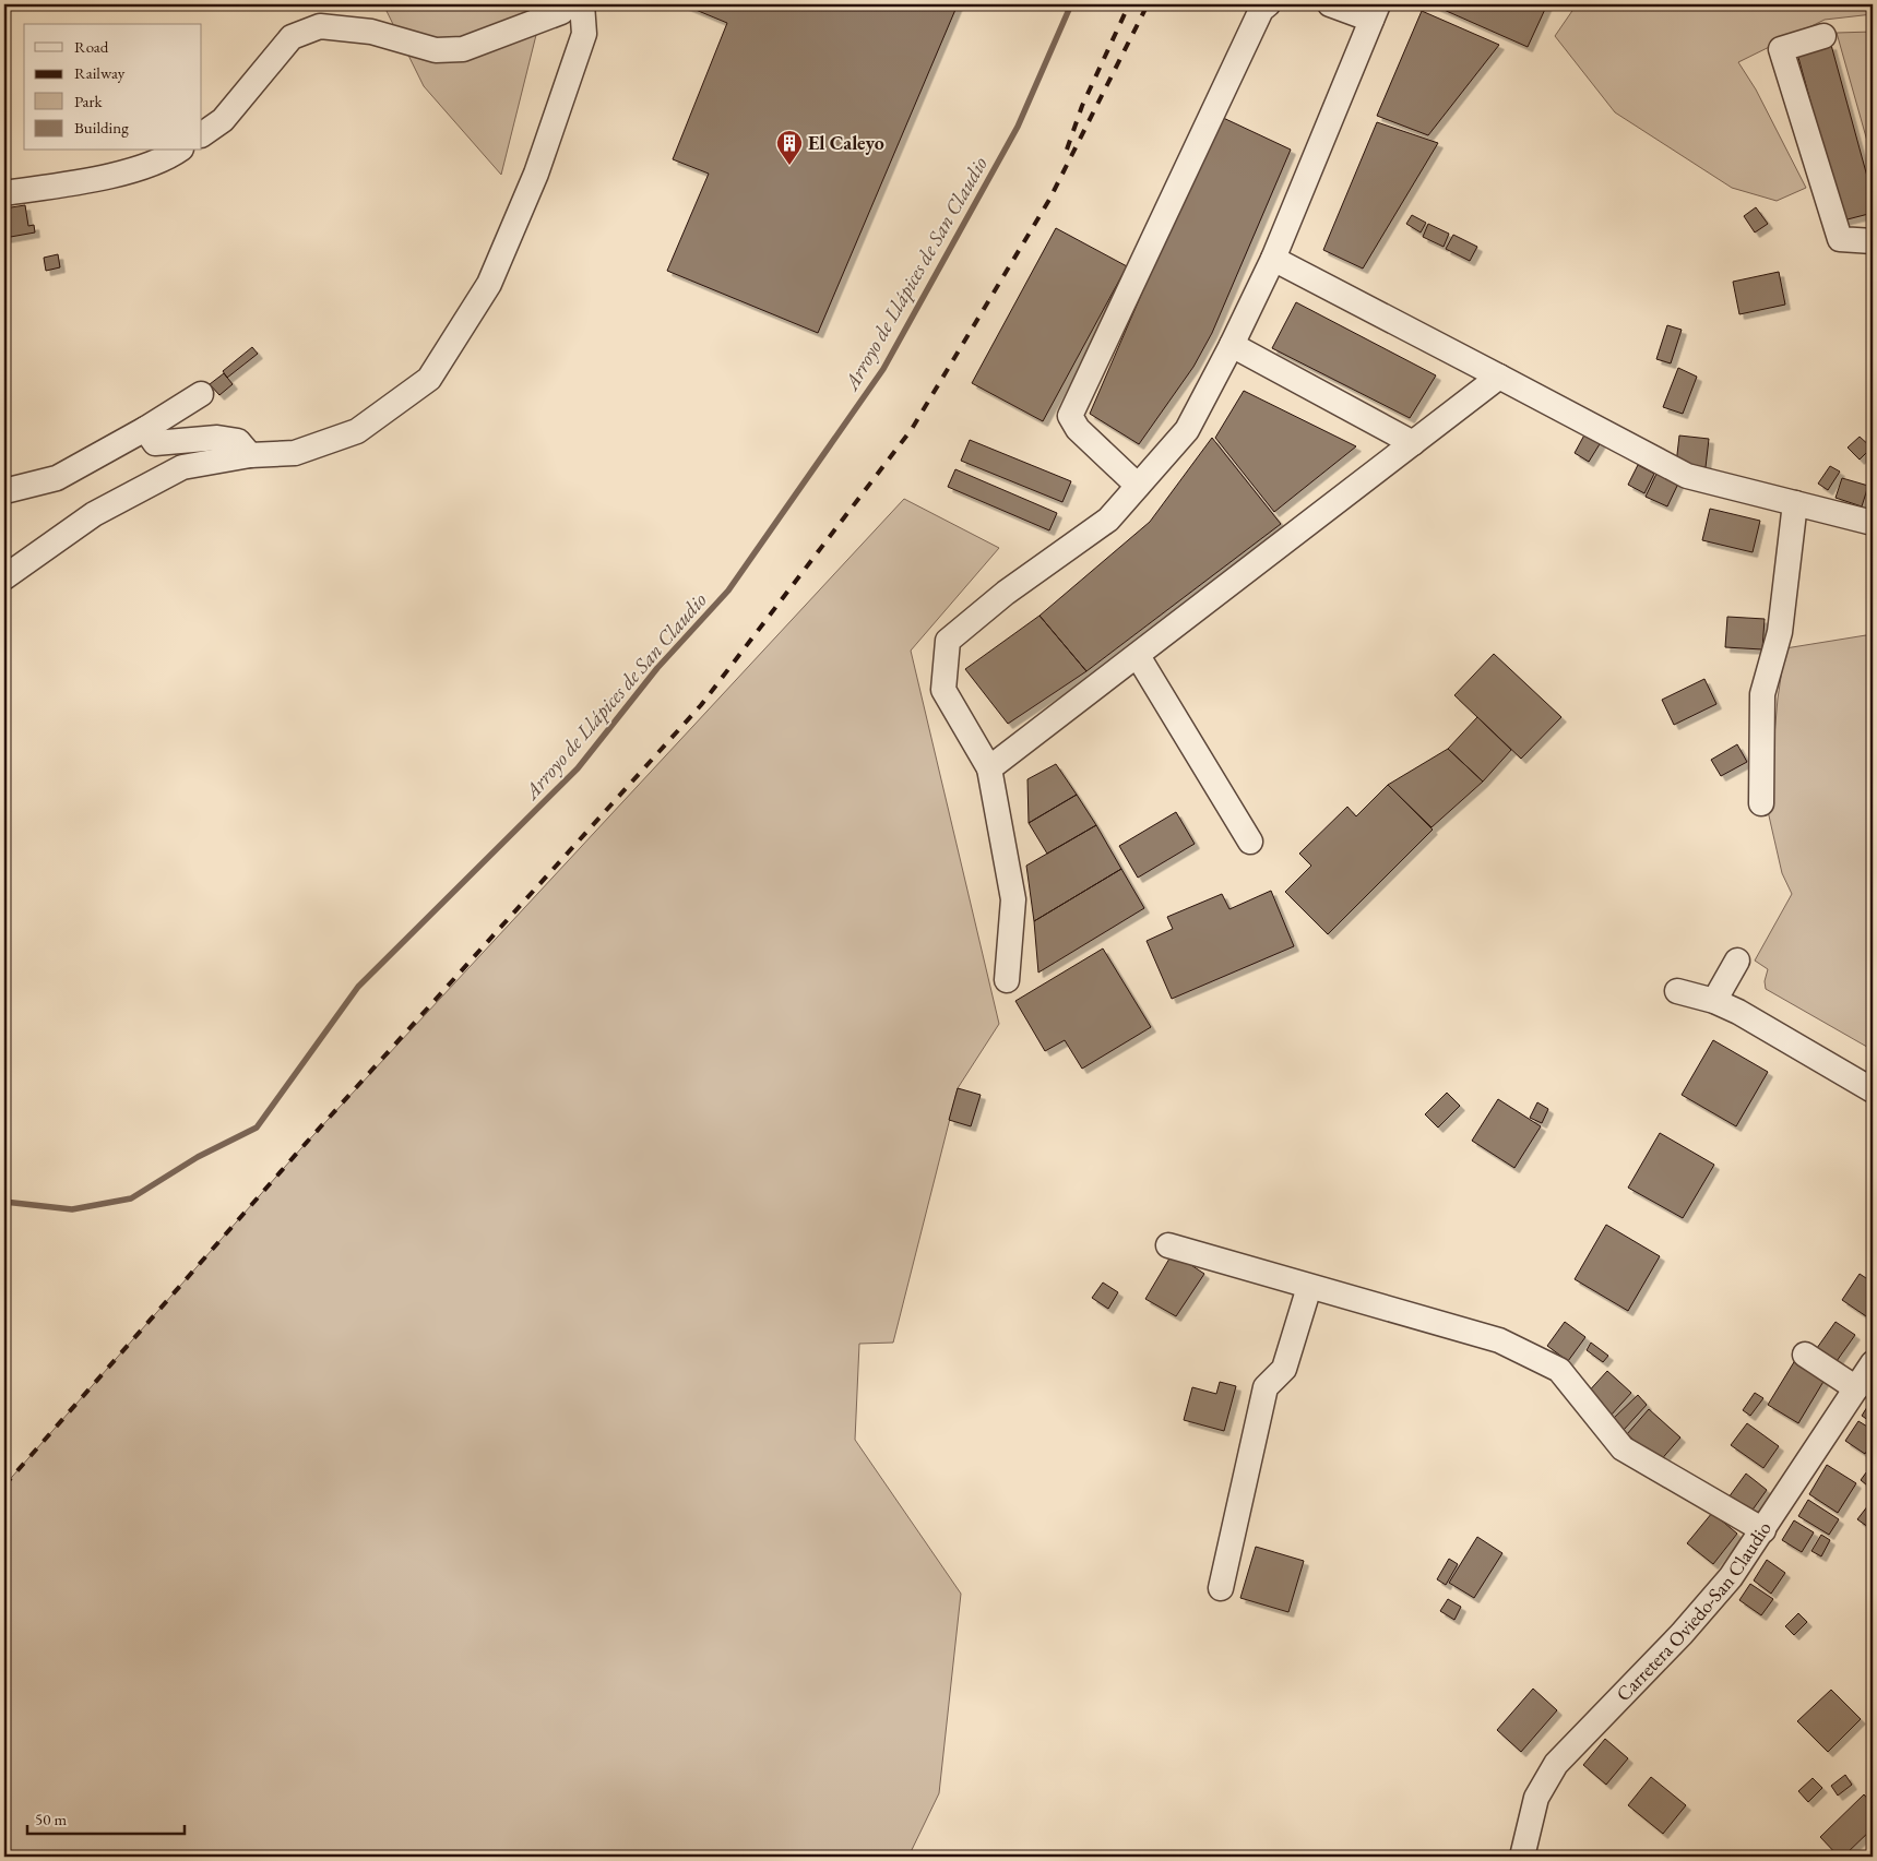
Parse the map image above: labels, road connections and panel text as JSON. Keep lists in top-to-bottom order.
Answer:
{
  "streets": {
    "street": ["Carretera Oviedo-San Claudio"]
  },
  "water": ["Arroyo de Llápices de San Claudio"],
  "places": {
    "building": ["El Caleyo"]
  },
  "legend": [
    "Road",
    "Railway",
    "Park",
    "Building"
  ],
  "scale_bar": "50 m"
}
